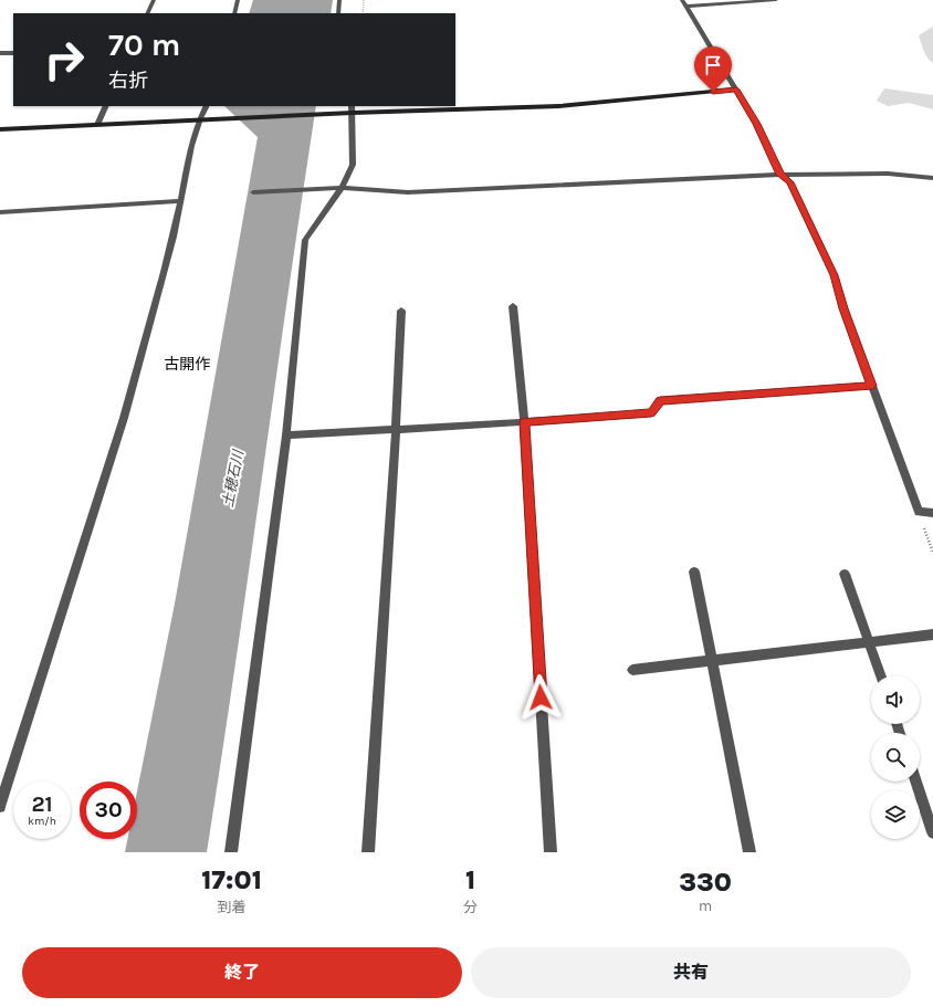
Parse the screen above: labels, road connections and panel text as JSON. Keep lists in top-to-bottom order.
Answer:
{
  "districts": ["古開作"],
  "water": ["土穂石川"],
  "page": {
    "turn": ["70 m", "右折"],
    "speed": "21 km/h",
    "limit": "30",
    "eta": [
      "17:01",
      "到着",
      "1",
      "分",
      "330",
      "m"
    ],
    "buttons": ["終了", "共有"]
  }
}
